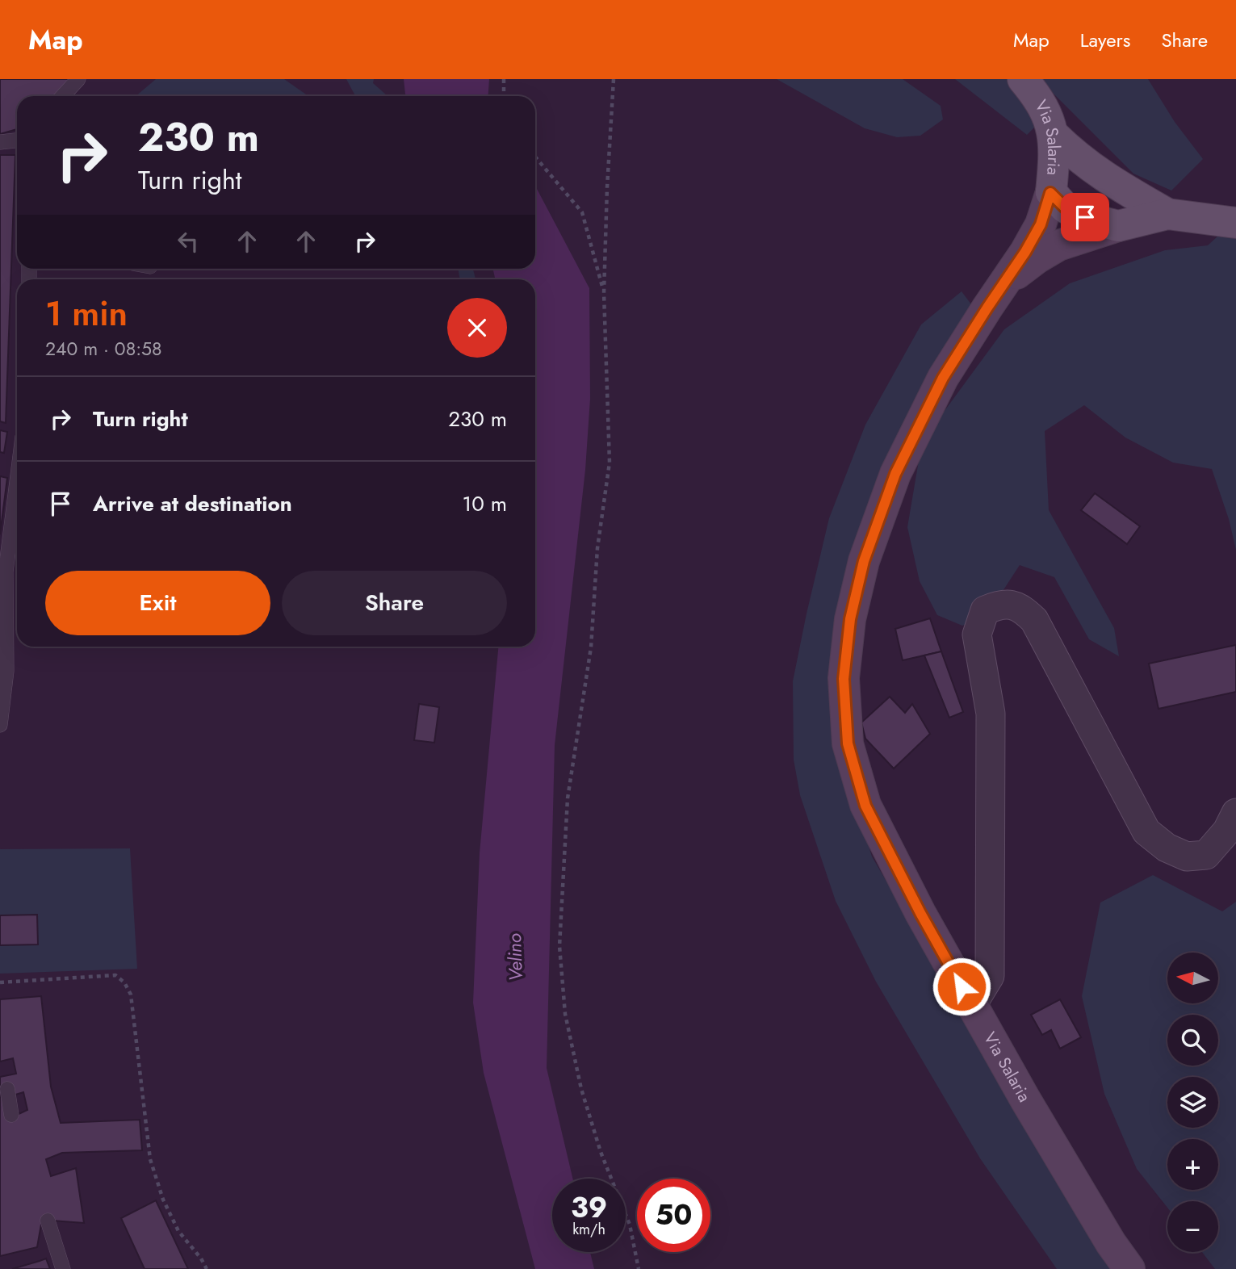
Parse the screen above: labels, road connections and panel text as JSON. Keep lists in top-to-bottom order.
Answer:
{
  "streets": {
    "main road": ["Via Salaria"]
  },
  "water": ["Velino"],
  "north": "left",
  "page": {
    "header": "Map",
    "nav": ["Map", "Layers", "Share"],
    "turn": ["230 m", "Turn right"],
    "heading": ["1 min", "240 m · 08:58"],
    "list": [
      {
        "name": "Turn right",
        "value": "230 m"
      },
      {
        "name": "Arrive at destination",
        "value": "10 m"
      }
    ],
    "buttons": ["Exit", "Share"],
    "map_buttons": ["+", "−"],
    "speed": "39 km/h",
    "limit": "50"
  }
}
